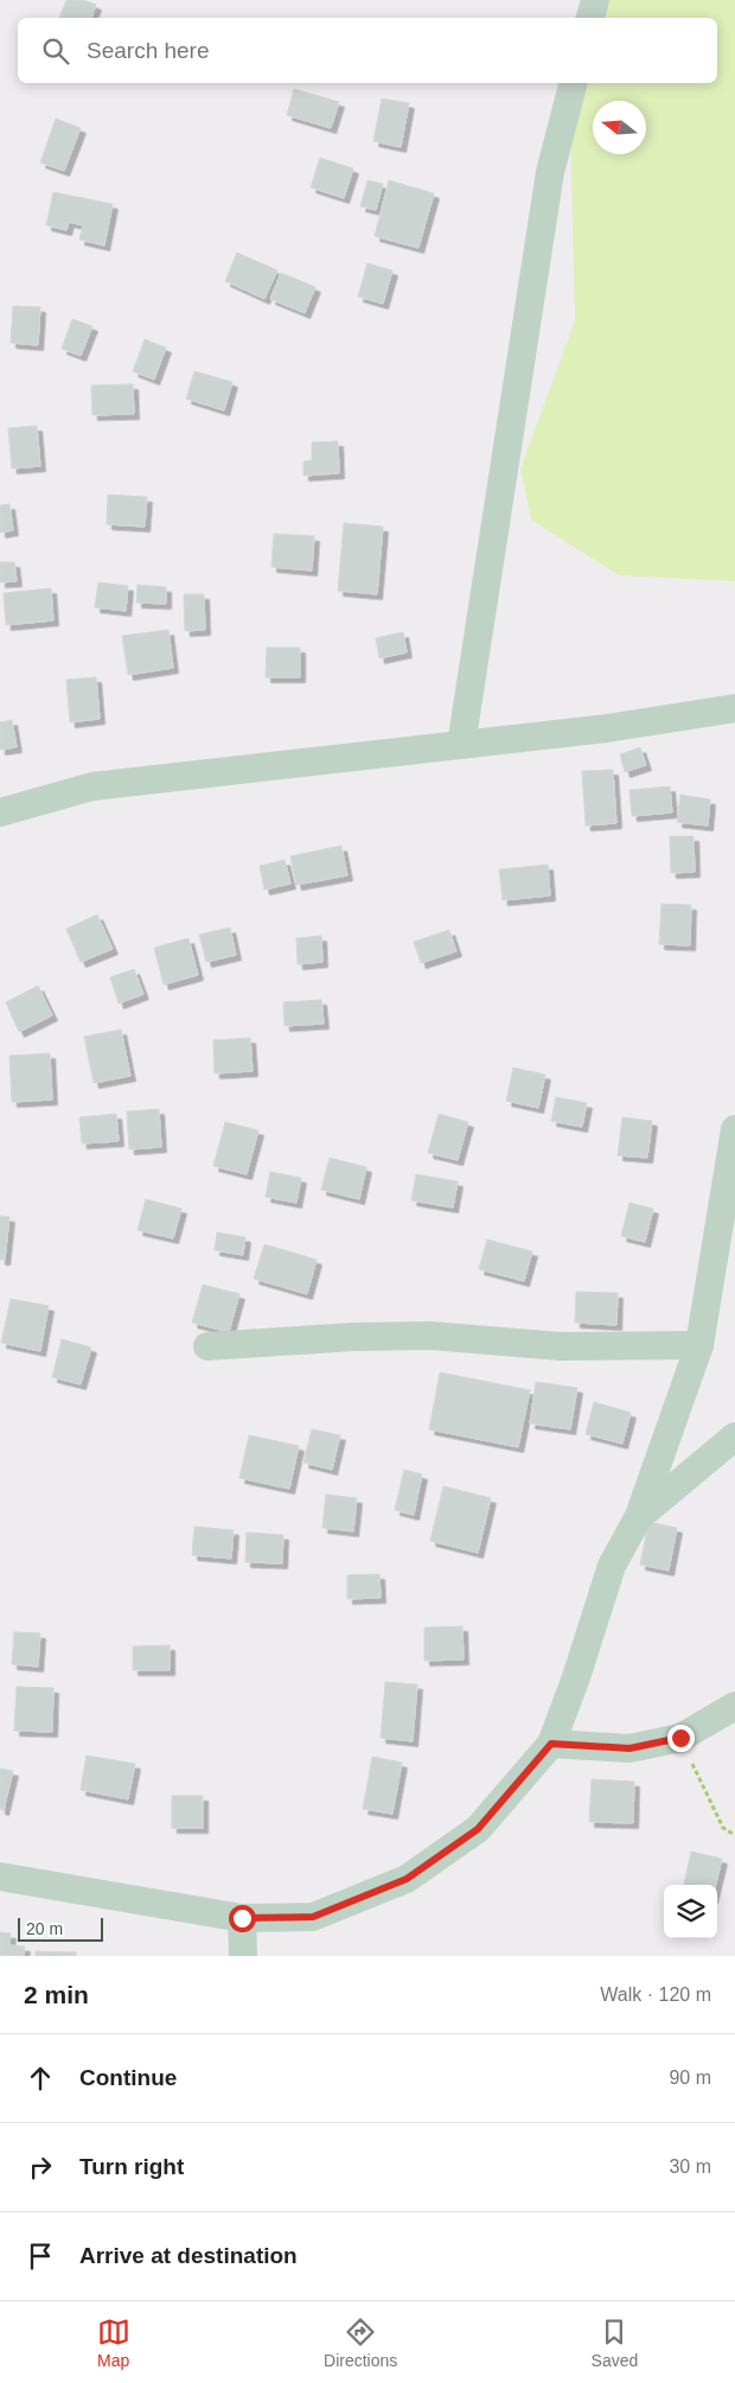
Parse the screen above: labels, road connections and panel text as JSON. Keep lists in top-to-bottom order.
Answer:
{
  "scale_bar": "20 m",
  "north": "left",
  "page": {
    "search": "Search here",
    "scale": "20 m",
    "heading": ["2 min", "Walk · 120 m"],
    "list": [
      ["Continue", "90 m"],
      ["Turn right", "30 m"],
      "Arrive at destination"
    ],
    "nav": ["Map", "Directions", "Saved"]
  }
}
